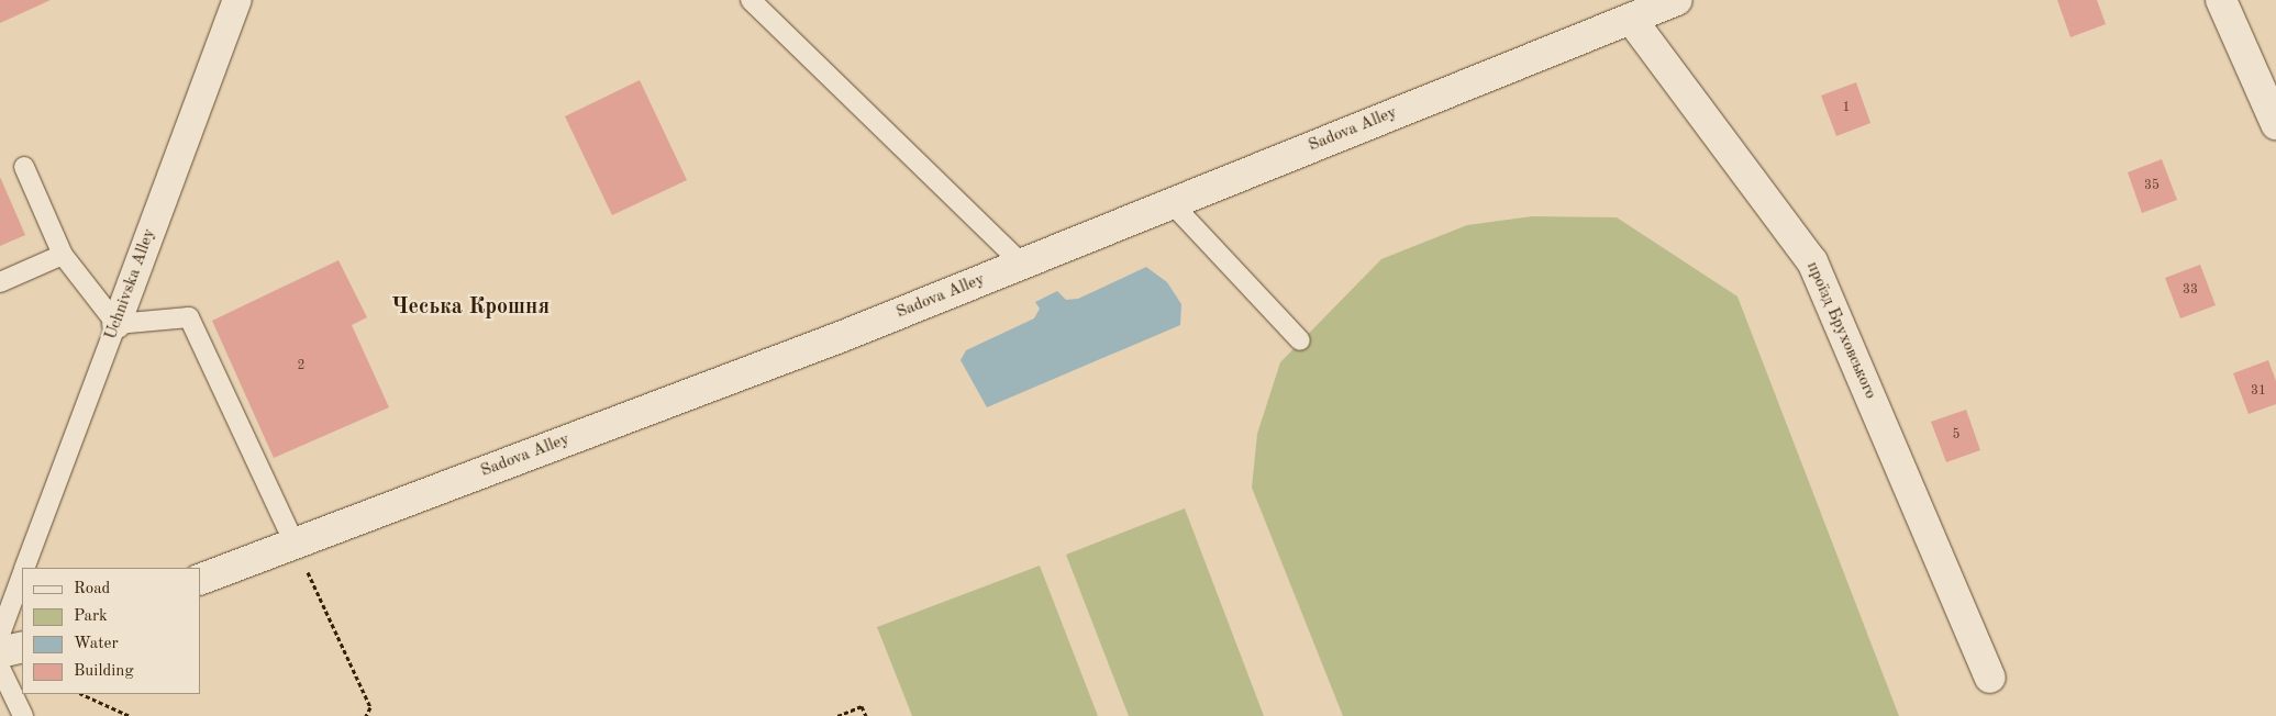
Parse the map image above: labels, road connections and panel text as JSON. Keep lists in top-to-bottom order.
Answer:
{
  "streets": {
    "street": ["Sadova Alley", "Uchnivska Alley", "проїзд Бруховського"]
  },
  "crossings": [
    ["Sadova Alley", "проїзд Бруховського"]
  ],
  "districts": ["Чеська Крошня"],
  "house_numbers": [
    "1",
    "35",
    "33",
    "2",
    "31",
    "5"
  ],
  "legend": [
    "Road",
    "Park",
    "Water",
    "Building"
  ]
}
